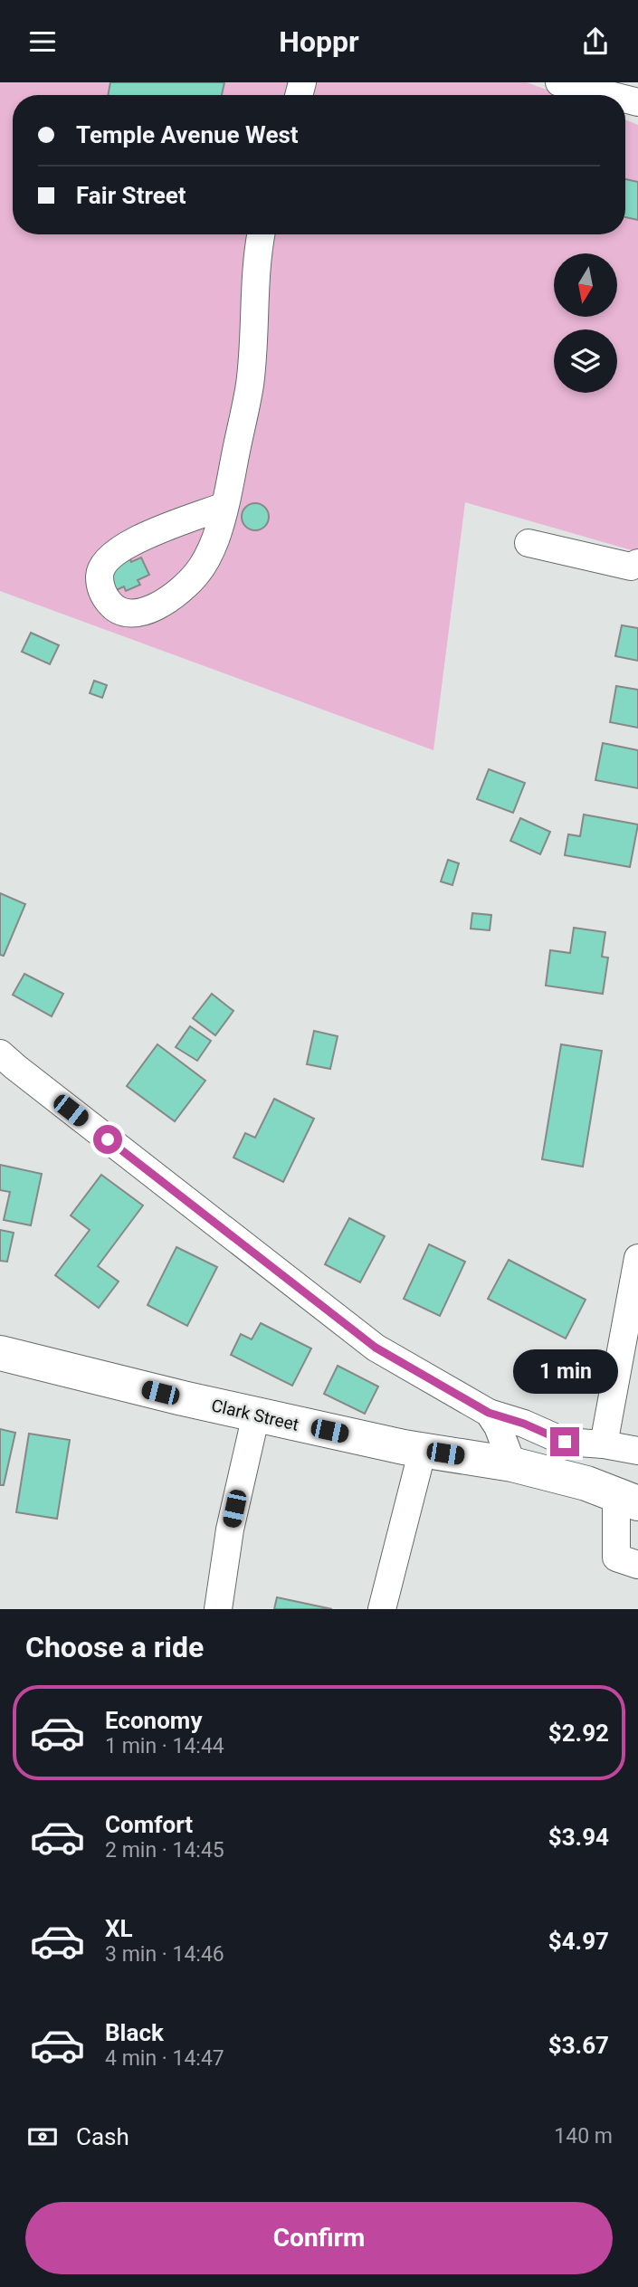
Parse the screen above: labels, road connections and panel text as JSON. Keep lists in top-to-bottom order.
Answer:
{
  "streets": {
    "main road": ["Clark Street"]
  },
  "north": "bottom",
  "page": {
    "header": "Hoppr",
    "banner": ["Temple Avenue West", "Fair Street"],
    "bubble": "1 min",
    "heading": "Choose a ride",
    "list": [
      {
        "name": "Economy",
        "note": "1 min · 14:44",
        "value": "$2.92"
      },
      {
        "name": "Comfort",
        "note": "2 min · 14:45",
        "value": "$3.94"
      },
      {
        "name": "XL",
        "note": "3 min · 14:46",
        "value": "$4.97"
      },
      {
        "name": "Black",
        "note": "4 min · 14:47",
        "value": "$3.67"
      }
    ],
    "pay": ["Cash", "140 m"],
    "buttons": "Confirm"
  }
}
